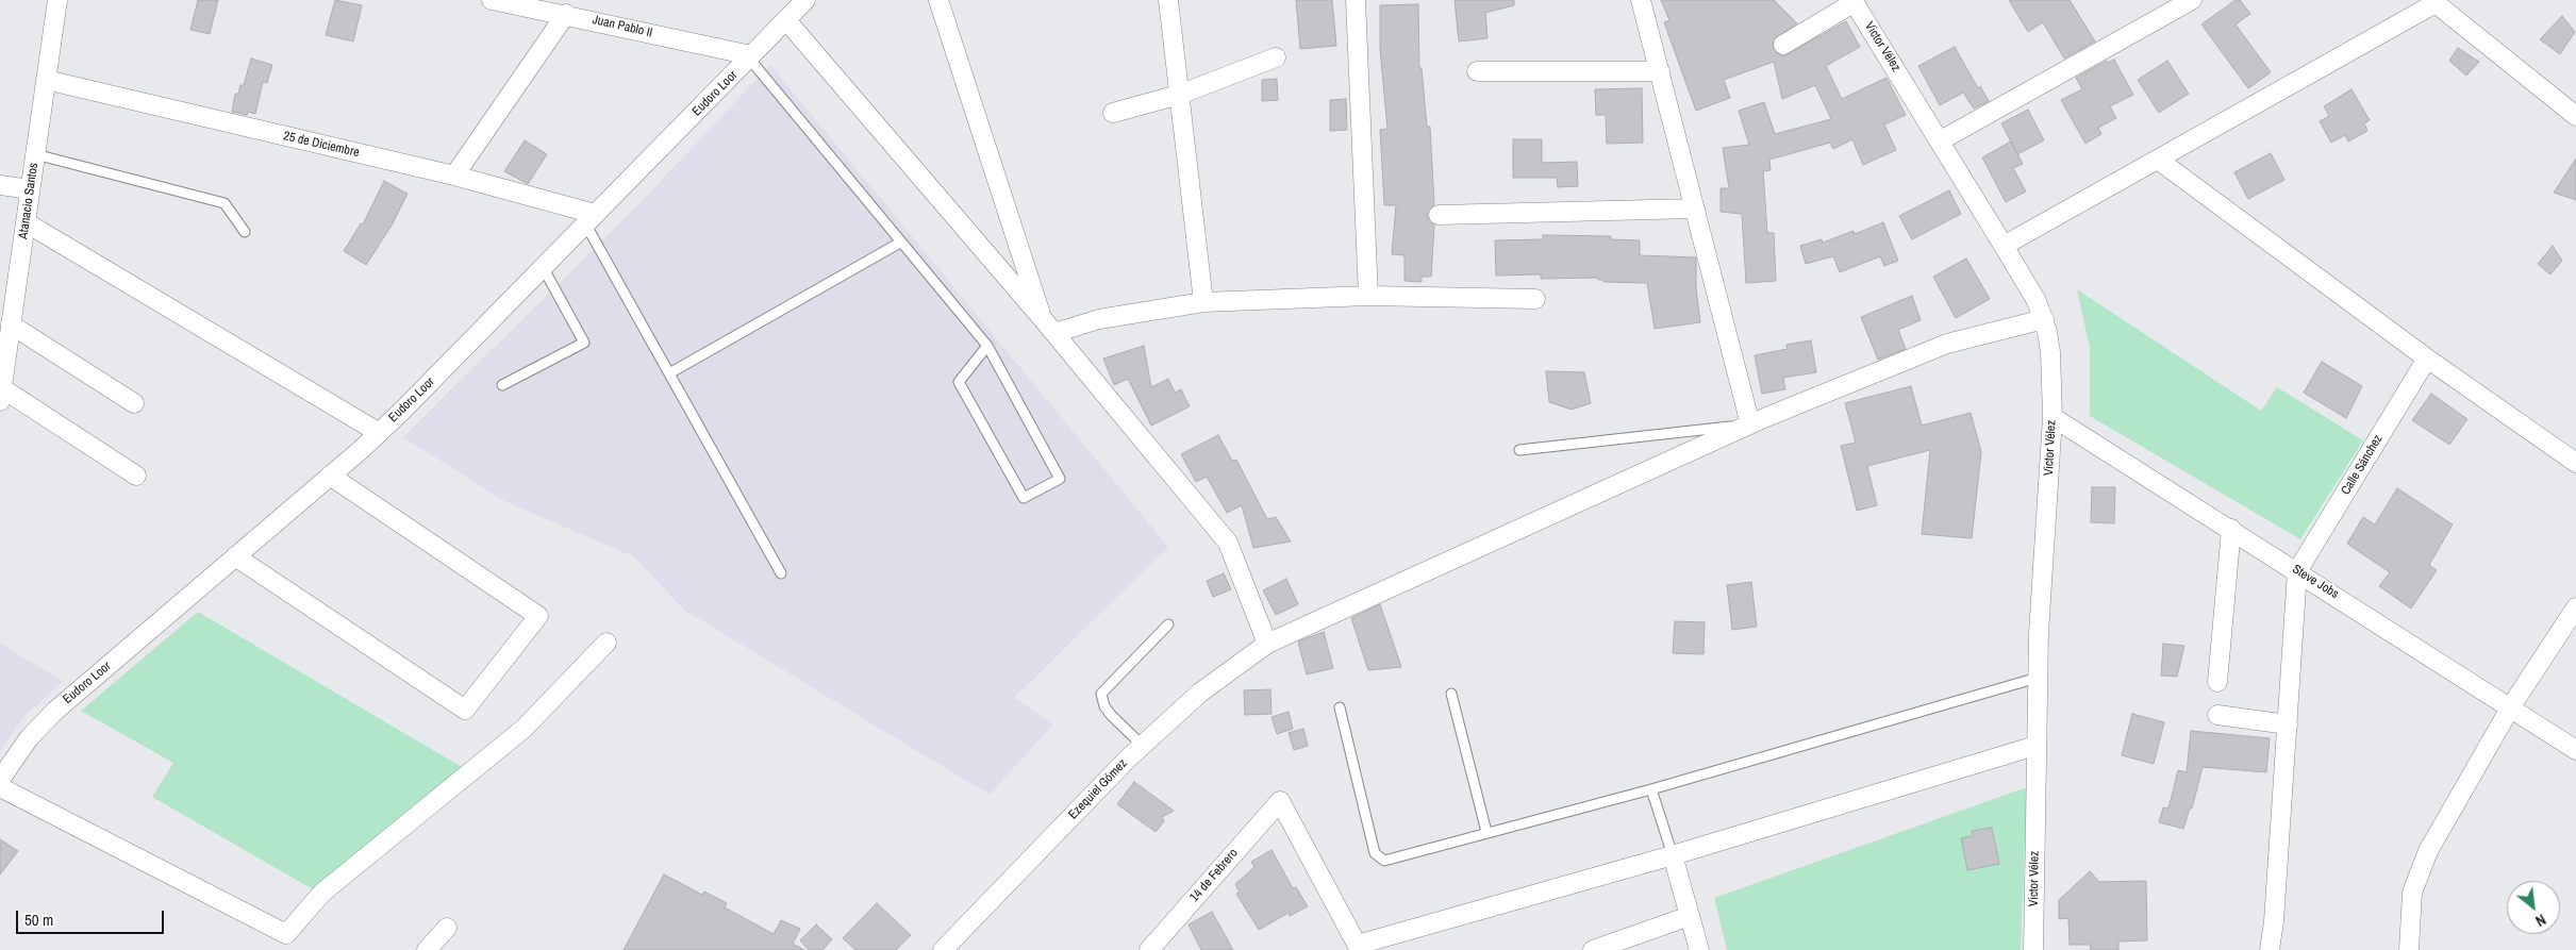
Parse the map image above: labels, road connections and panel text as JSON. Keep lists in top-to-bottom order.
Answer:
{
  "streets": {
    "street": [
      "Juan Pablo II",
      "Victor Vélez",
      "Eudoro Loor",
      "25 de Diciembre",
      "Atanacio Santos",
      "Calle Sánchez",
      "Steve Jobs",
      "Ezequiel Gómez",
      "14 de Febrero"
    ]
  },
  "crossings": [
    ["Juan Pablo II", "Eudoro Loor"],
    ["Victor Vélez", "Steve Jobs"],
    ["Victor Vélez", "Ezequiel Gómez"],
    ["Eudoro Loor", "25 de Diciembre"],
    ["25 de Diciembre", "Atanacio Santos"],
    ["Calle Sánchez", "Steve Jobs"]
  ],
  "scale_bar": "50 m",
  "north": "bottom right"
}
